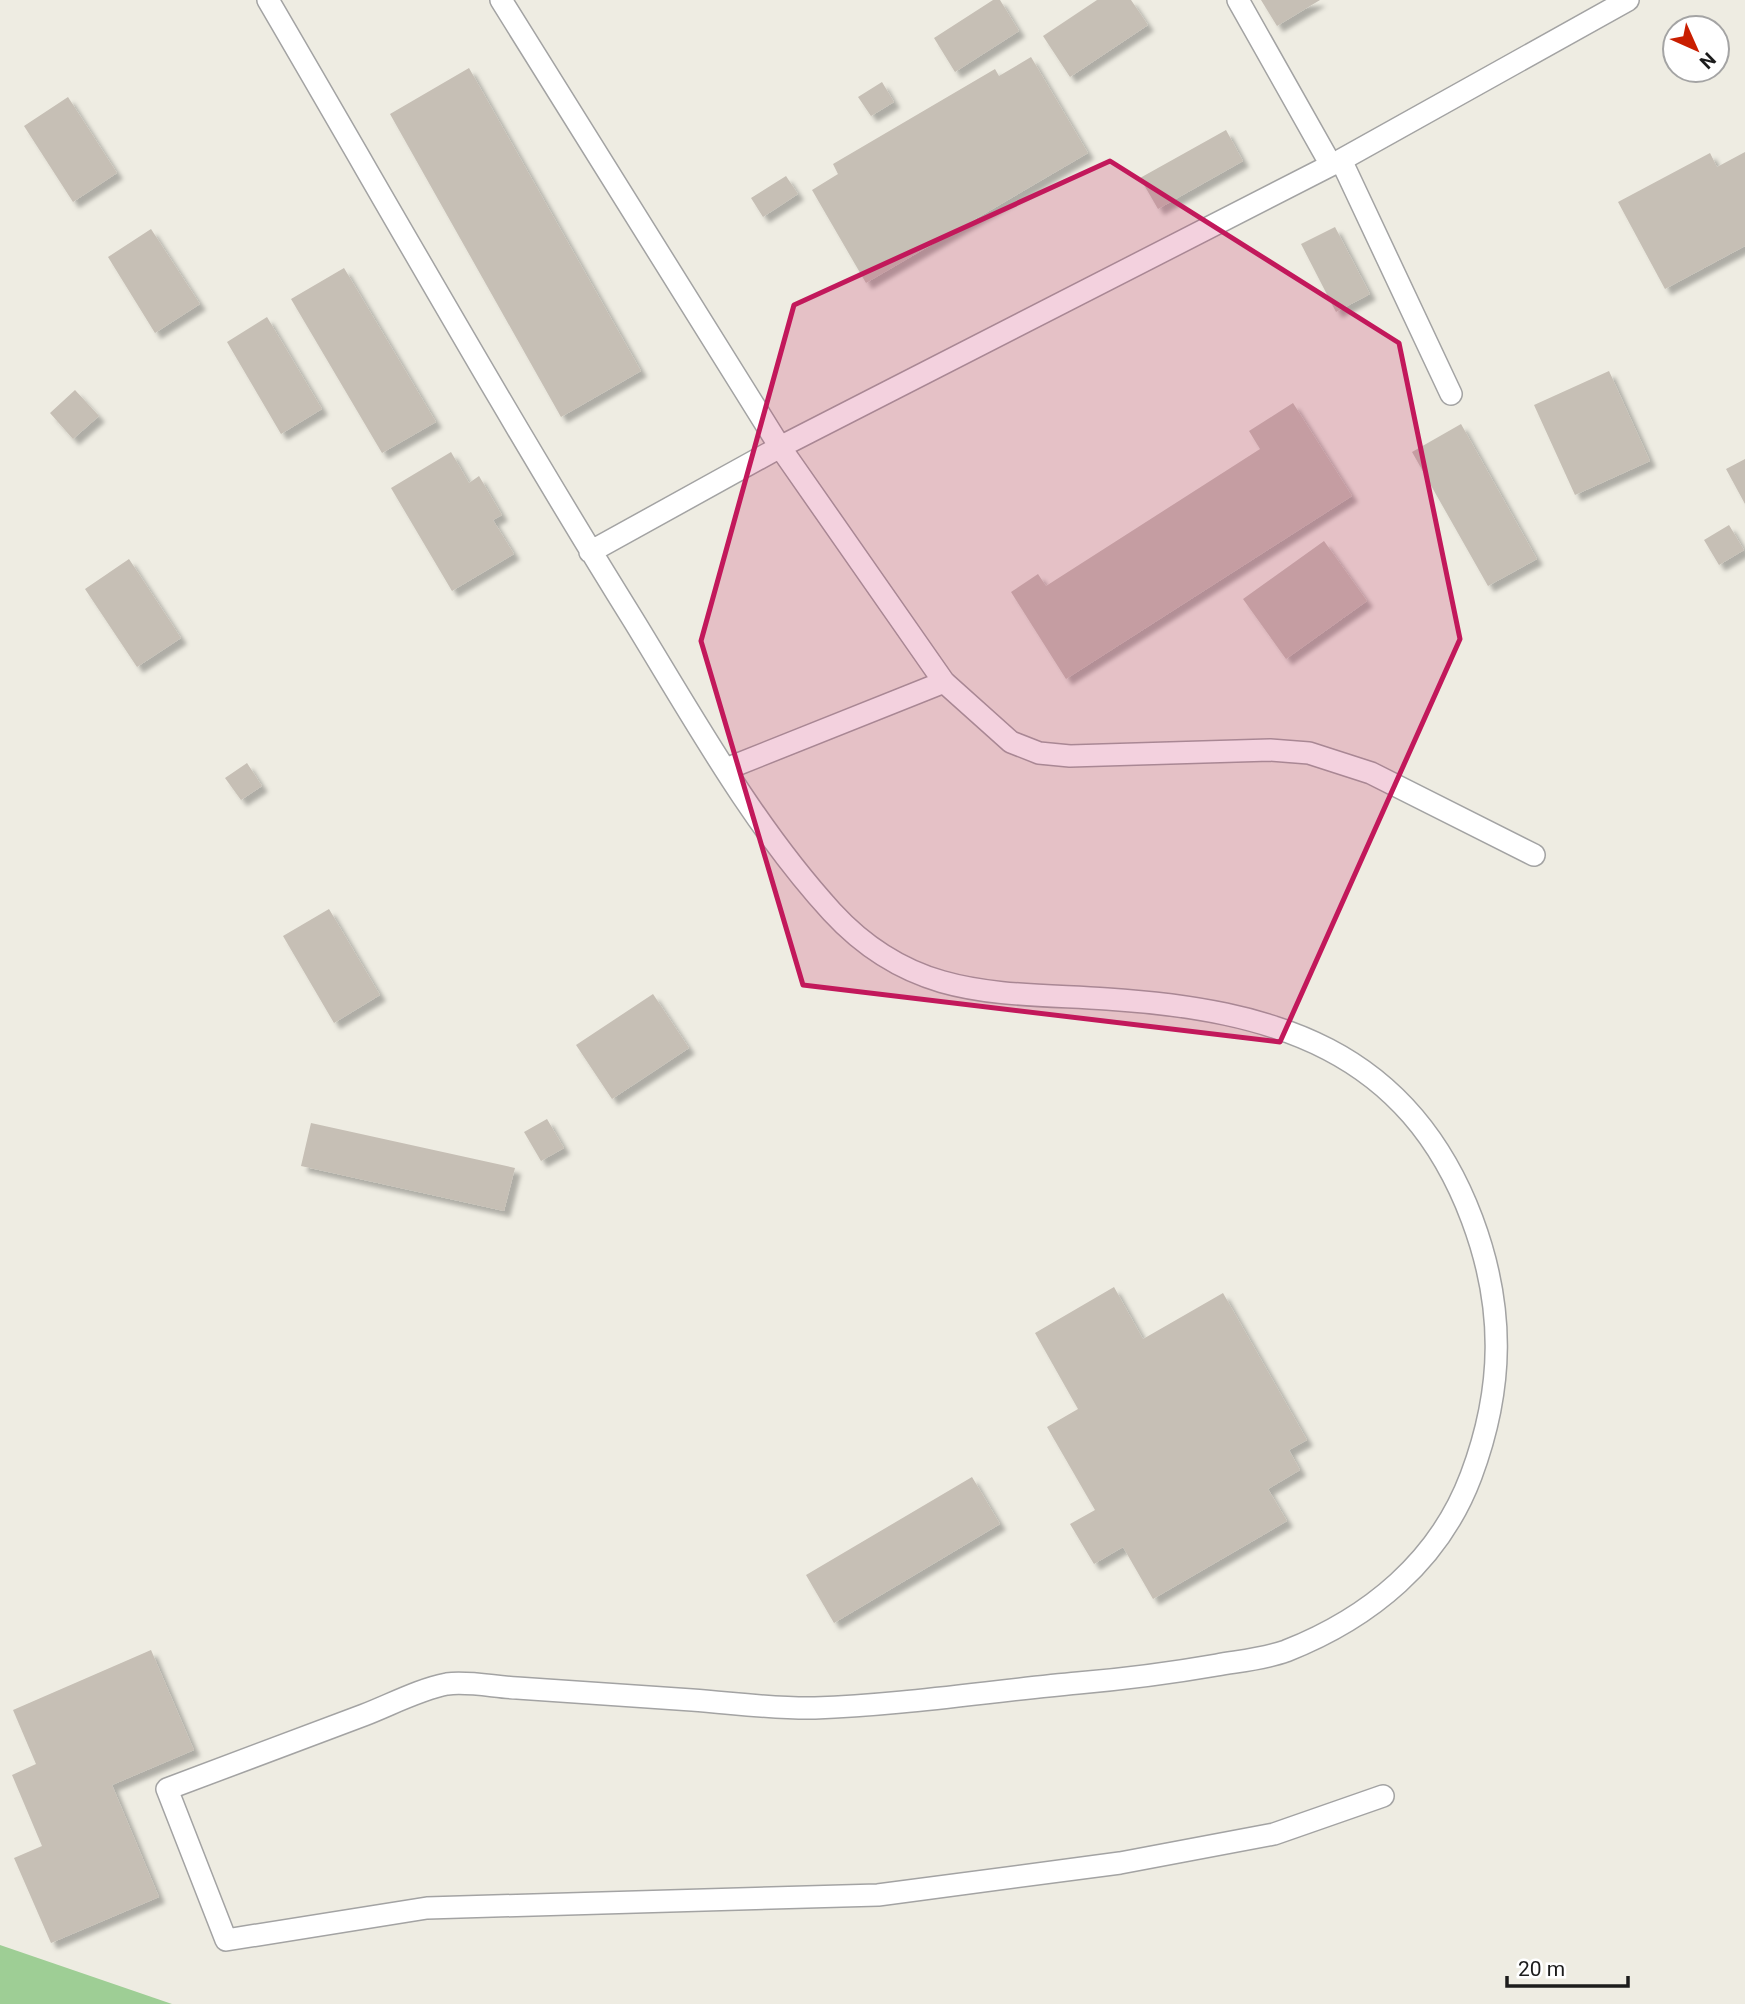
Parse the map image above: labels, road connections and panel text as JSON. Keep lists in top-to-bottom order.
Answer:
{
  "scale_bar": "20 m",
  "north": "bottom right"
}
